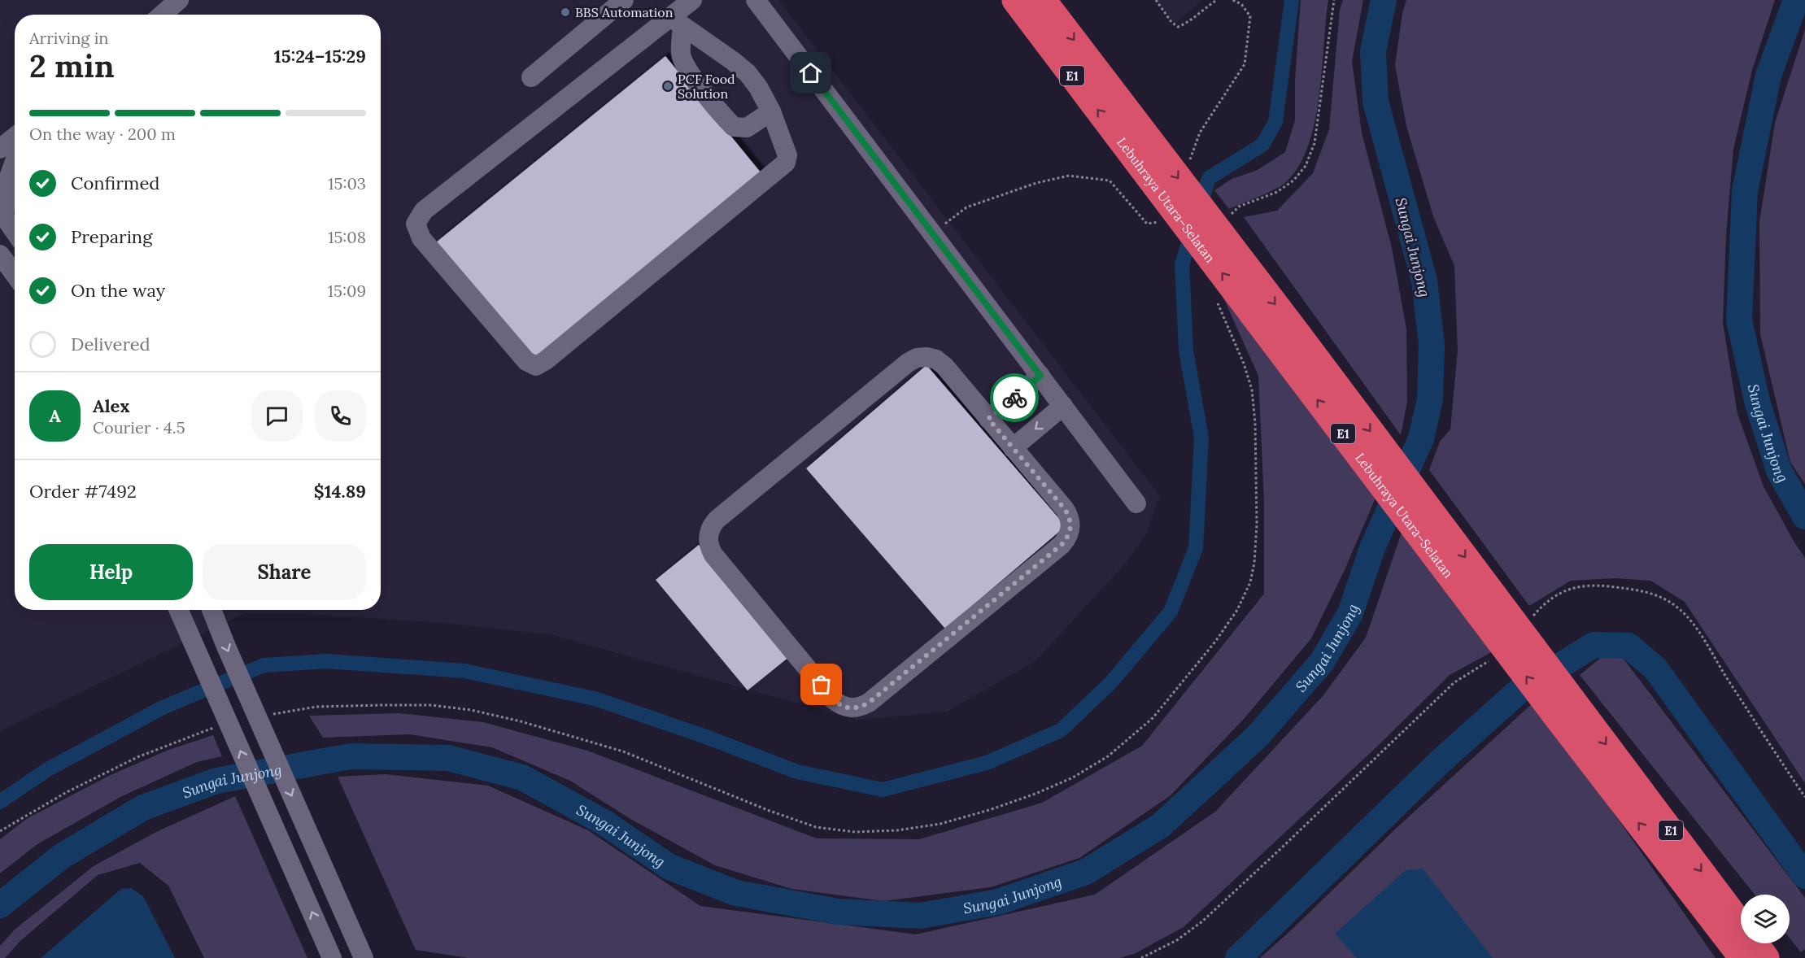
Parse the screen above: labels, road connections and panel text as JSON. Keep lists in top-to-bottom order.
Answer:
{
  "streets": {
    "highway": ["E1", "Lebuhraya Utara–Selatan"]
  },
  "water": ["Sungai Junjong"],
  "places": ["BBS Automation", "PCF Food Solution"],
  "page": {
    "heading": ["2 min", "Arriving in", "15:24–15:29"],
    "panel": [
      "Alex",
      "Courier · 4.5",
      "Order #7492",
      "$14.89"
    ],
    "bar": "On the way · 200 m",
    "list": [
      ["Confirmed", "15:03"],
      ["Preparing", "15:08"],
      ["On the way", "15:09"],
      "Delivered"
    ],
    "round": "A",
    "buttons": ["Help", "Share"]
  }
}
